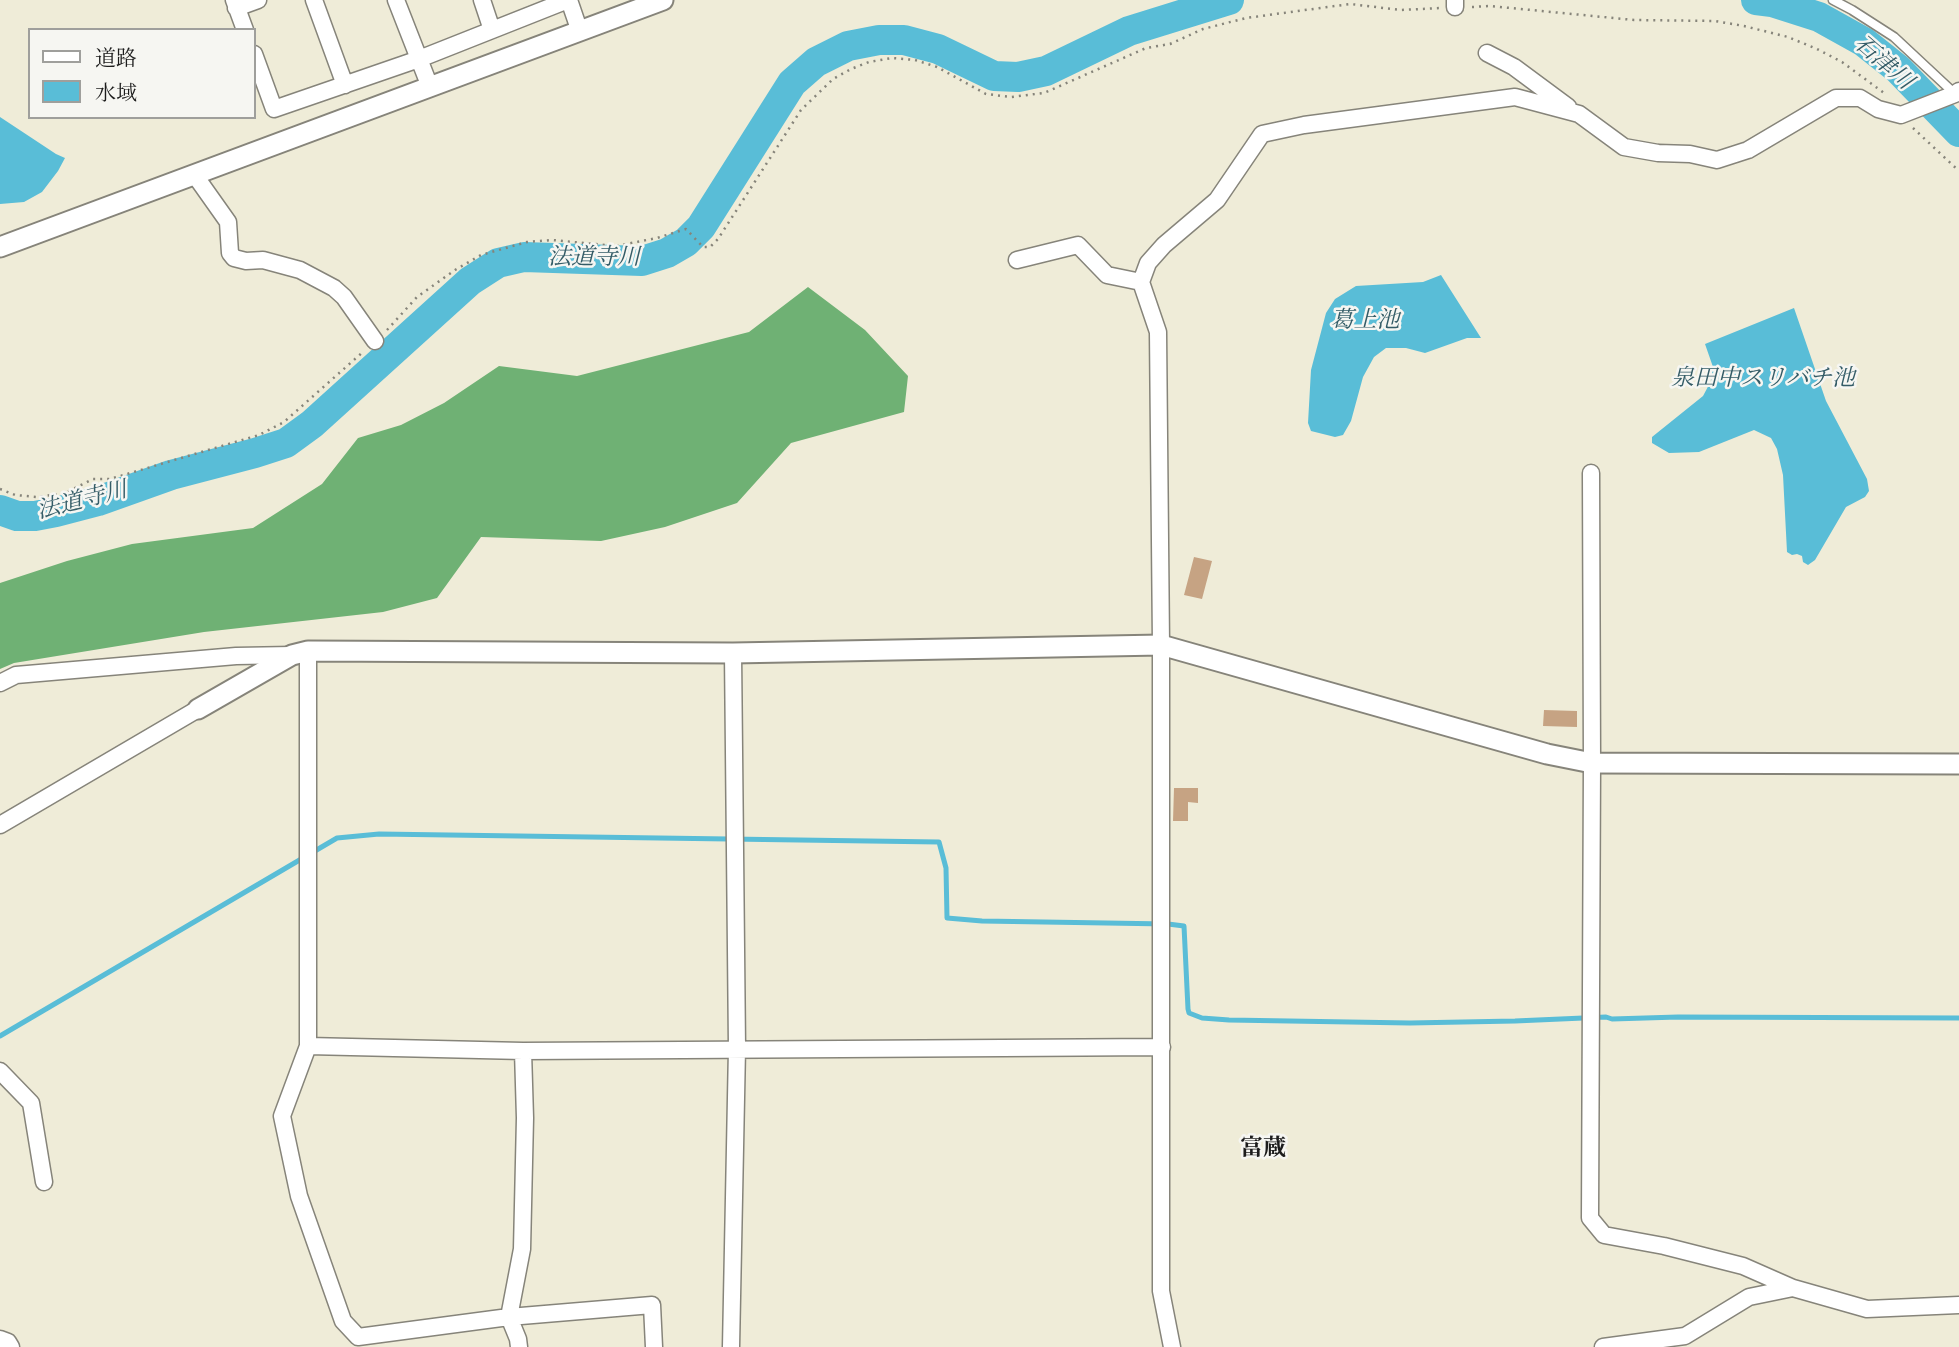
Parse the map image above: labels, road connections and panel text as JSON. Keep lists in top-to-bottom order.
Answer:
{
  "districts": ["富蔵"],
  "water": [
    "石津川",
    "法道寺川",
    "葛上池",
    "泉田中スリバチ池"
  ],
  "legend": ["道路", "水域"]
}
